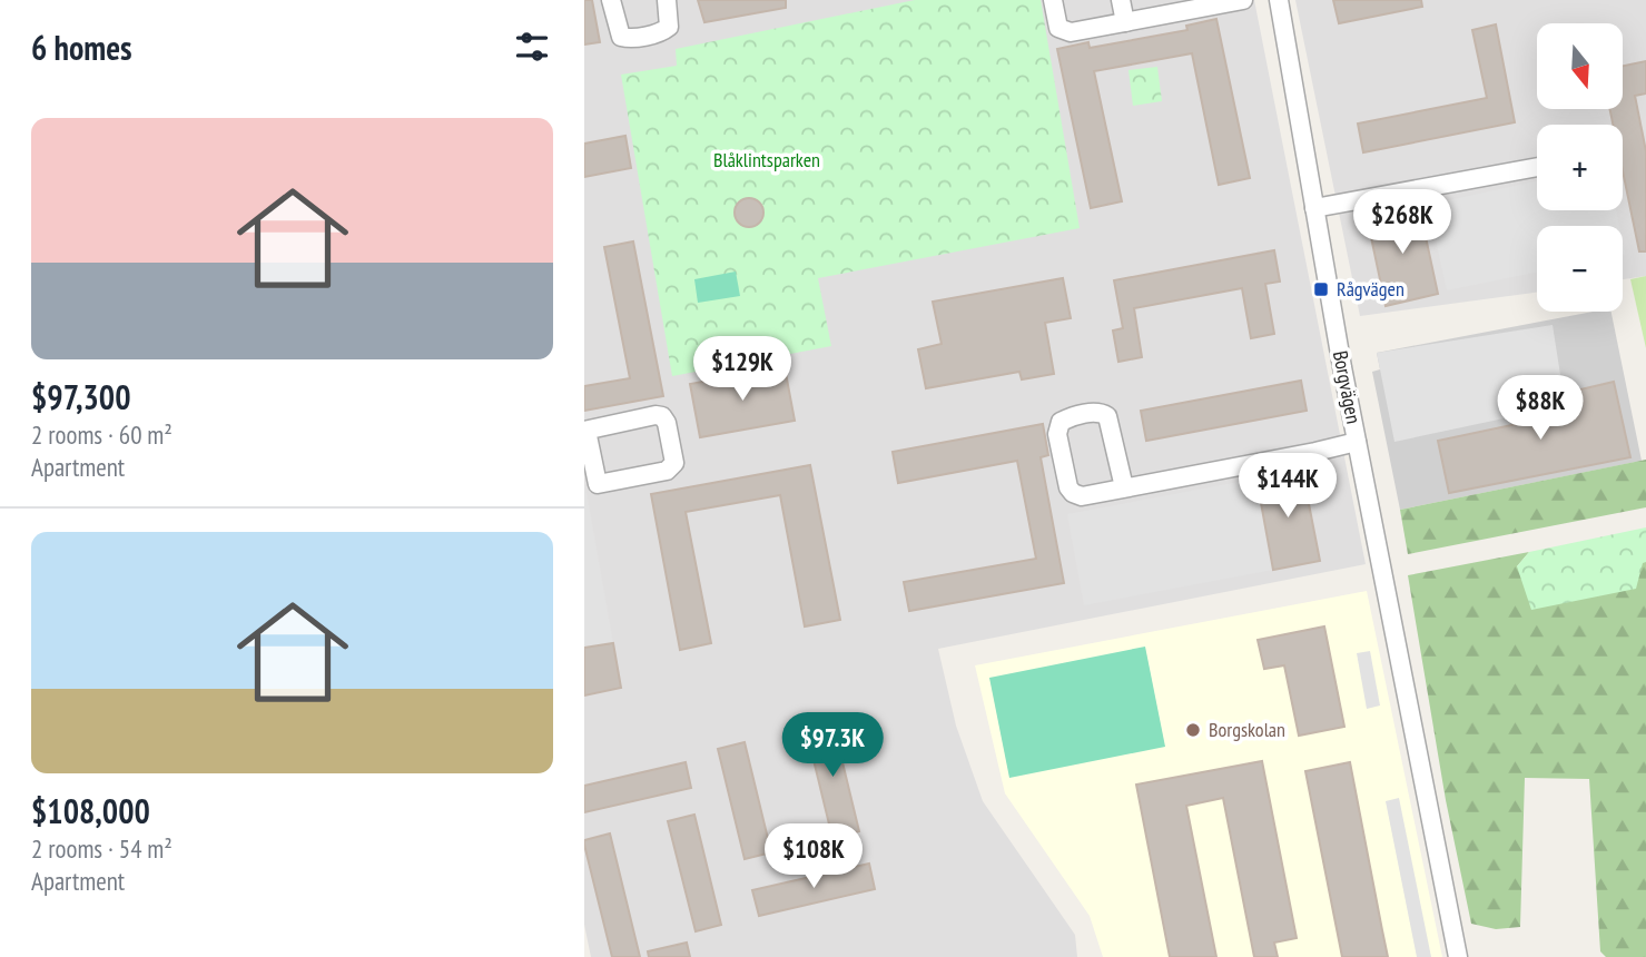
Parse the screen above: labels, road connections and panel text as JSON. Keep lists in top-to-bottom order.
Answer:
{
  "streets": {
    "street": ["Borgvägen"]
  },
  "parks": ["Blåklintsparken"],
  "places": {
    "transit": ["Rågvägen"],
    "other": ["Borgskolan"]
  },
  "north": "bottom",
  "page": {
    "heading": "6 homes",
    "map_buttons": ["+", "−"],
    "list": [
      {
        "name": "$97,300",
        "note": "2 rooms · 60 m² · Apartment"
      },
      {
        "name": "$108,000",
        "note": "2 rooms · 54 m² · Apartment"
      }
    ],
    "price": [
      "$268K",
      "$129K",
      "$88K",
      "$144K",
      "$97.3K",
      "$108K"
    ]
  }
}
